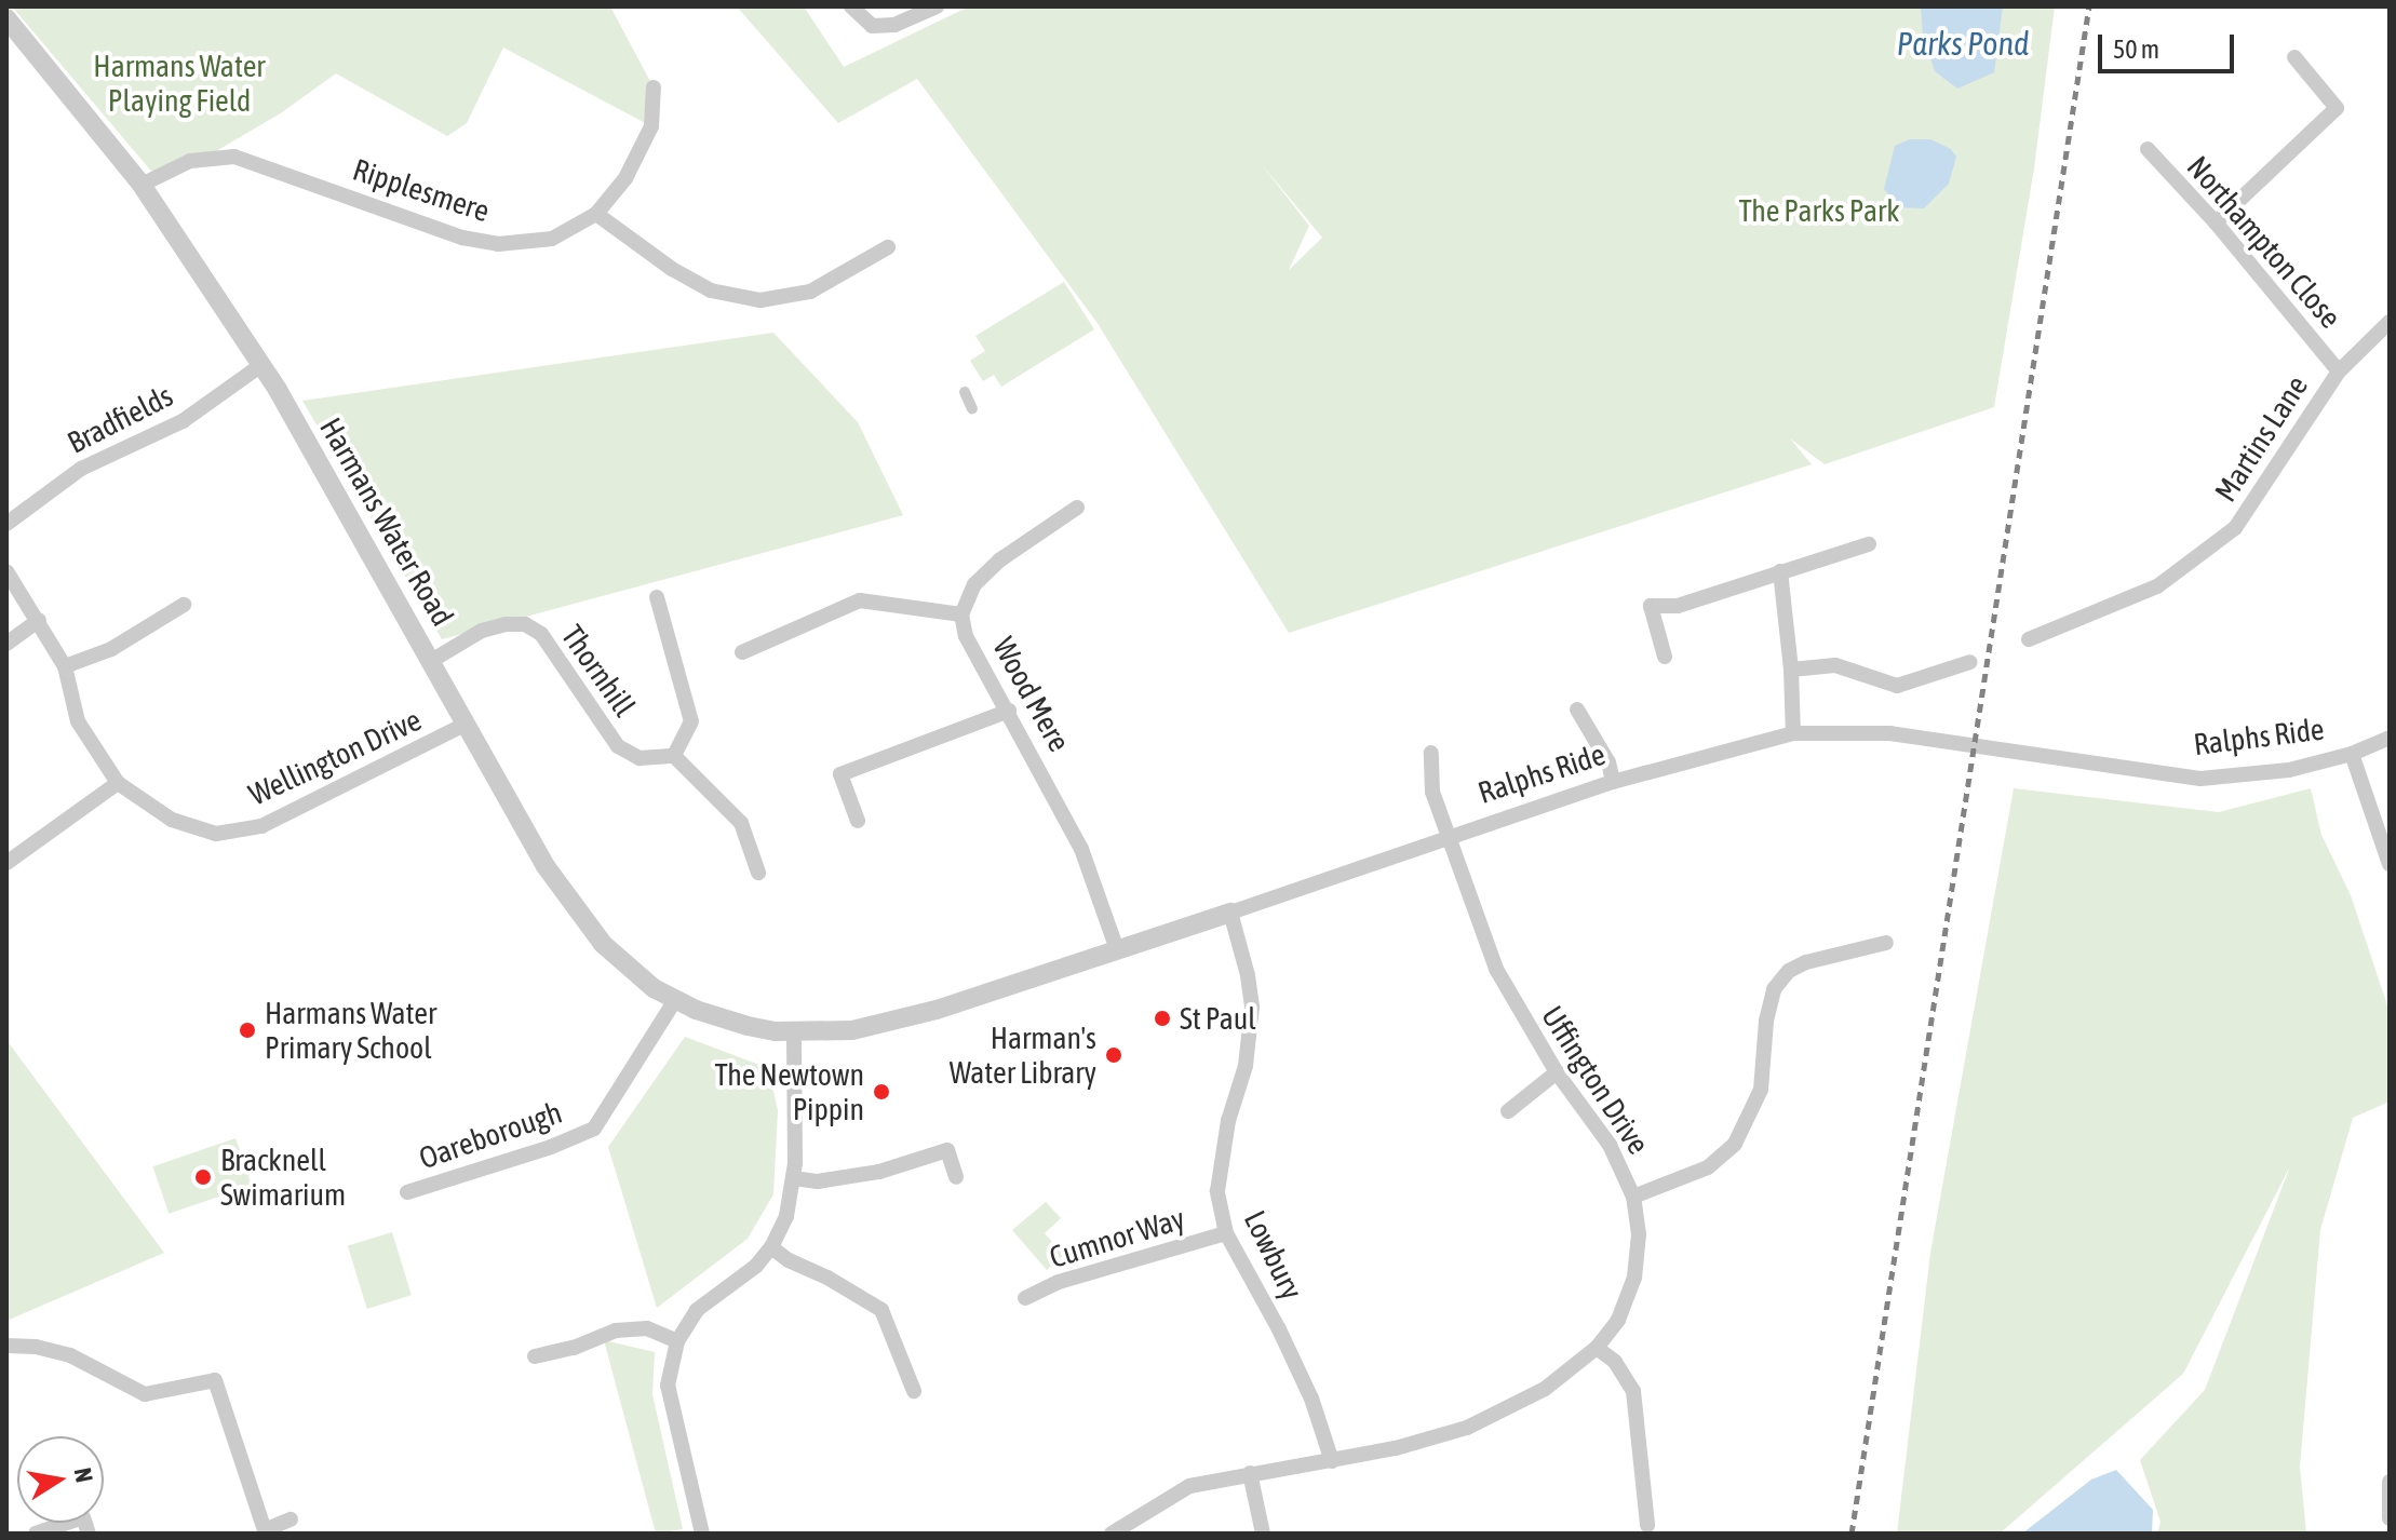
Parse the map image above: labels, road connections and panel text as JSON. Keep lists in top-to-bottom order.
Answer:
{
  "streets": {
    "street": [
      "Ripplesmere",
      "Northampton Close",
      "Bradfields",
      "Martins Lane",
      "Harmans Water Road",
      "Thornhill",
      "Wood Mere",
      "Ralphs Ride",
      "Wellington Drive",
      "Uffington Drive",
      "Oareborough",
      "Cumnor Way",
      "Lowbury"
    ]
  },
  "crossings": [
    ["Ripplesmere", "Harmans Water Road"],
    ["Northampton Close", "Martins Lane"],
    ["Bradfields", "Harmans Water Road"],
    ["Harmans Water Road", "Thornhill"],
    ["Harmans Water Road", "Ralphs Ride"],
    ["Harmans Water Road", "Wellington Drive"],
    ["Harmans Water Road", "Oareborough"],
    ["Wood Mere", "Ralphs Ride"],
    ["Ralphs Ride", "Uffington Drive"],
    ["Ralphs Ride", "Lowbury"],
    ["Uffington Drive", "Lowbury"],
    ["Cumnor Way", "Lowbury"]
  ],
  "water": ["Parks Pond"],
  "parks": ["Harmans Water Playing Field", "The Parks Park"],
  "places": [
    "St Paul",
    "Harmans Water Primary School",
    "Harman's Water Library",
    "The Newtown Pippin",
    "Bracknell Swimarium"
  ],
  "scale_bar": "50 m",
  "north": "right"
}
